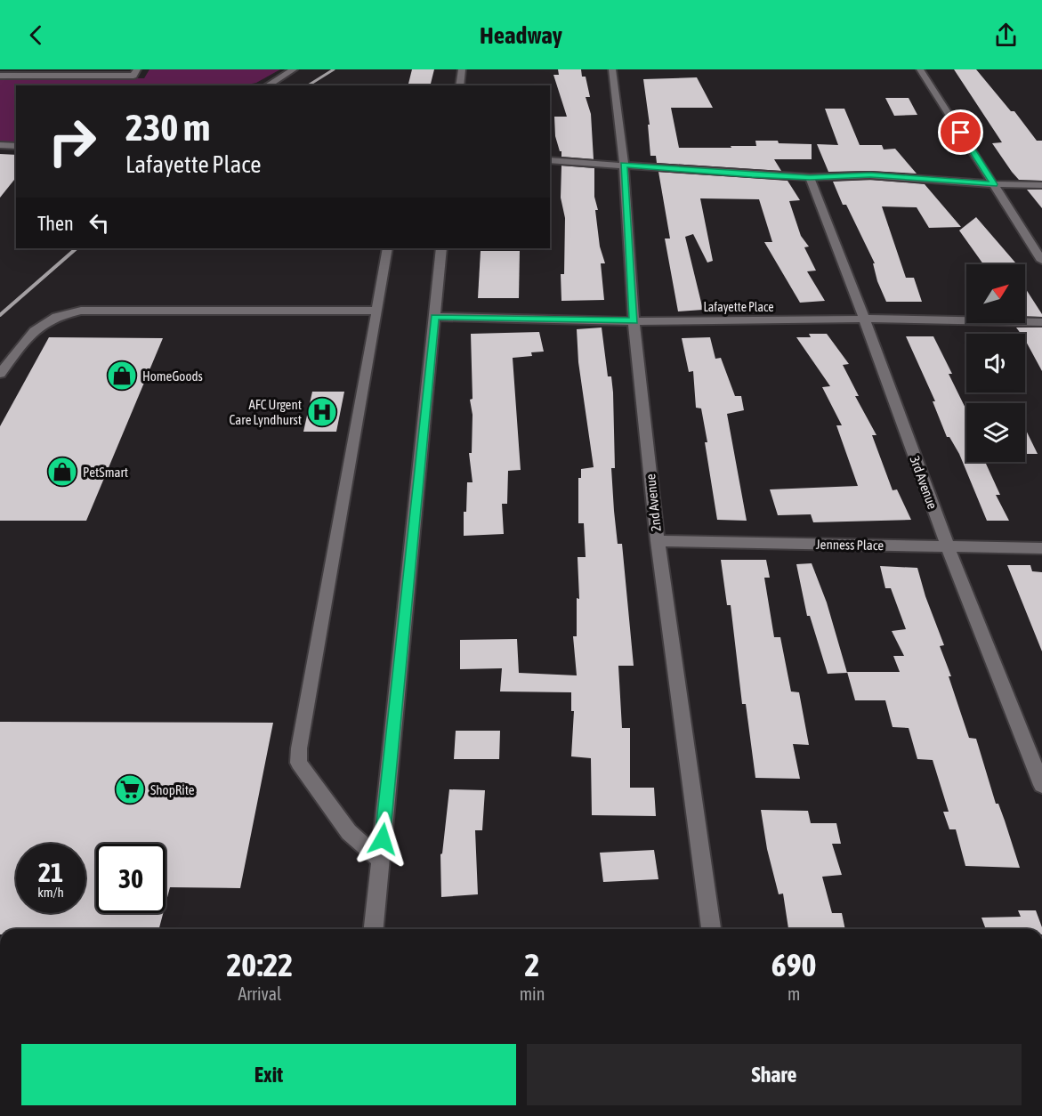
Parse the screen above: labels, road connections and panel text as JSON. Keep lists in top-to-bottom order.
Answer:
{
  "streets": {
    "street": [
      "Lafayette Place",
      "3rd Avenue",
      "2nd Avenue",
      "Jenness Place"
    ]
  },
  "crossings": [
    ["Lafayette Place", "3rd Avenue"],
    ["Lafayette Place", "2nd Avenue"],
    ["3rd Avenue", "Jenness Place"],
    ["2nd Avenue", "Jenness Place"]
  ],
  "places": {
    "shop": ["HomeGoods", "PetSmart"],
    "hospital": ["AFC Urgent Care Lyndhurst"],
    "supermarket": ["ShopRite"]
  },
  "north": "top right",
  "page": {
    "header": "Headway",
    "turn": ["230 m", "Lafayette Place"],
    "then": "Then",
    "speed": "21 km/h",
    "limit": "30",
    "eta": [
      "20:22",
      "Arrival",
      "2",
      "min",
      "690",
      "m"
    ],
    "buttons": ["Exit", "Share"]
  }
}
